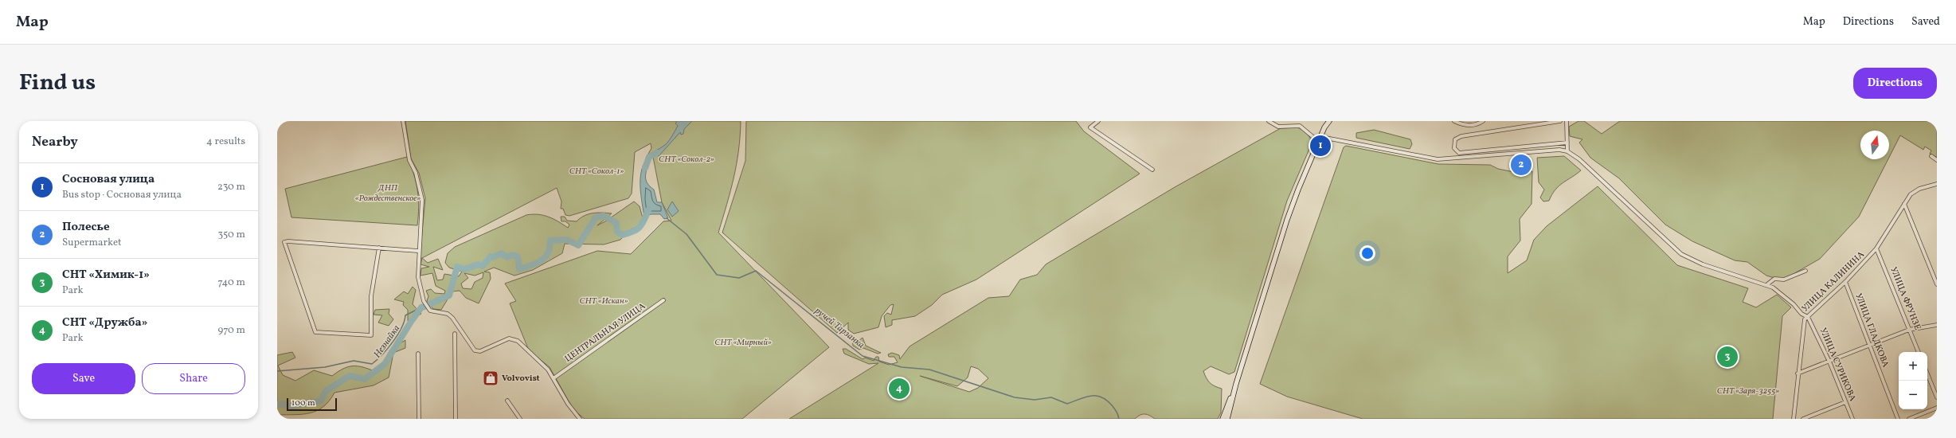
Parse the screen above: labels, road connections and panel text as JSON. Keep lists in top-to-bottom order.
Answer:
{
  "streets": {
    "street": [
      "УЛИЦА КАЛИНИНА",
      "УЛИЦА ФРУНЗЕ",
      "УЛИЦА ГЛАДКОВА",
      "ЦЕНТРАЛЬНАЯ УЛИЦА",
      "УЛИЦА СУРИКОВА"
    ]
  },
  "crossings": [
    ["УЛИЦА КАЛИНИНА", "УЛИЦА ФРУНЗЕ"],
    ["УЛИЦА КАЛИНИНА", "УЛИЦА ГЛАДКОВА"],
    ["УЛИЦА КАЛИНИНА", "УЛИЦА СУРИКОВА"]
  ],
  "water": ["ручей Тарзанка", "Незнайка"],
  "parks": [
    "СНТ «Сокол-2»",
    "СНТ «Сокол-1»",
    "ДНП «Рождественское»",
    "СНТ «Искан»",
    "СНТ «Мирный»",
    "СНТ «Заря-3255»"
  ],
  "places": {
    "shop": ["Volvovist"]
  },
  "scale_bar": "100 m",
  "north": "top",
  "page": {
    "header": "Map",
    "nav": ["Map", "Directions", "Saved"],
    "title": "Find us",
    "buttons": [
      "Directions",
      ["Save", "Share"]
    ],
    "heading": ["Nearby", "4 results"],
    "pins": [
      "1",
      "2",
      "3",
      "4"
    ],
    "list": [
      {
        "mark": "1",
        "name": "Сосновая улица",
        "note": "Bus stop · Сосновая улица",
        "value": "230 m"
      },
      {
        "mark": "2",
        "name": "Полесье",
        "note": "Supermarket",
        "value": "350 m"
      },
      {
        "mark": "3",
        "name": "СНТ «Химик-1»",
        "note": "Park",
        "value": "740 m"
      },
      {
        "mark": "4",
        "name": "СНТ «Дружба»",
        "note": "Park",
        "value": "970 m"
      }
    ],
    "map_buttons": ["+", "−"],
    "scale": "100 m"
  }
}
